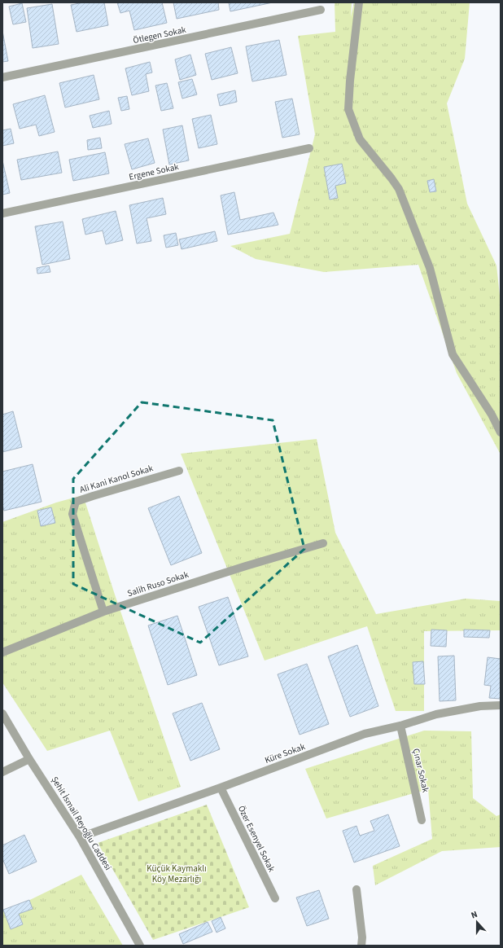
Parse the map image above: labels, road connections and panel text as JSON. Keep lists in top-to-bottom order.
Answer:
{
  "streets": {
    "street": [
      "Ötlegen Sokak",
      "Ergene Sokak",
      "Ali Kani Kanol Sokak",
      "Salih Ruso Sokak",
      "Küre Sokak",
      "Çınar Sokak",
      "Şehit İsmail Reyoğlu Caddesi",
      "Özer Esenyel Sokak"
    ]
  },
  "crossings": [
    ["Ali Kani Kanol Sokak", "Salih Ruso Sokak"],
    ["Küre Sokak", "Çınar Sokak"],
    ["Küre Sokak", "Şehit İsmail Reyoğlu Caddesi"],
    ["Küre Sokak", "Özer Esenyel Sokak"]
  ],
  "parks": ["Küçük Kaymaklı Köy Mezarlığı"],
  "north": "top"
}
